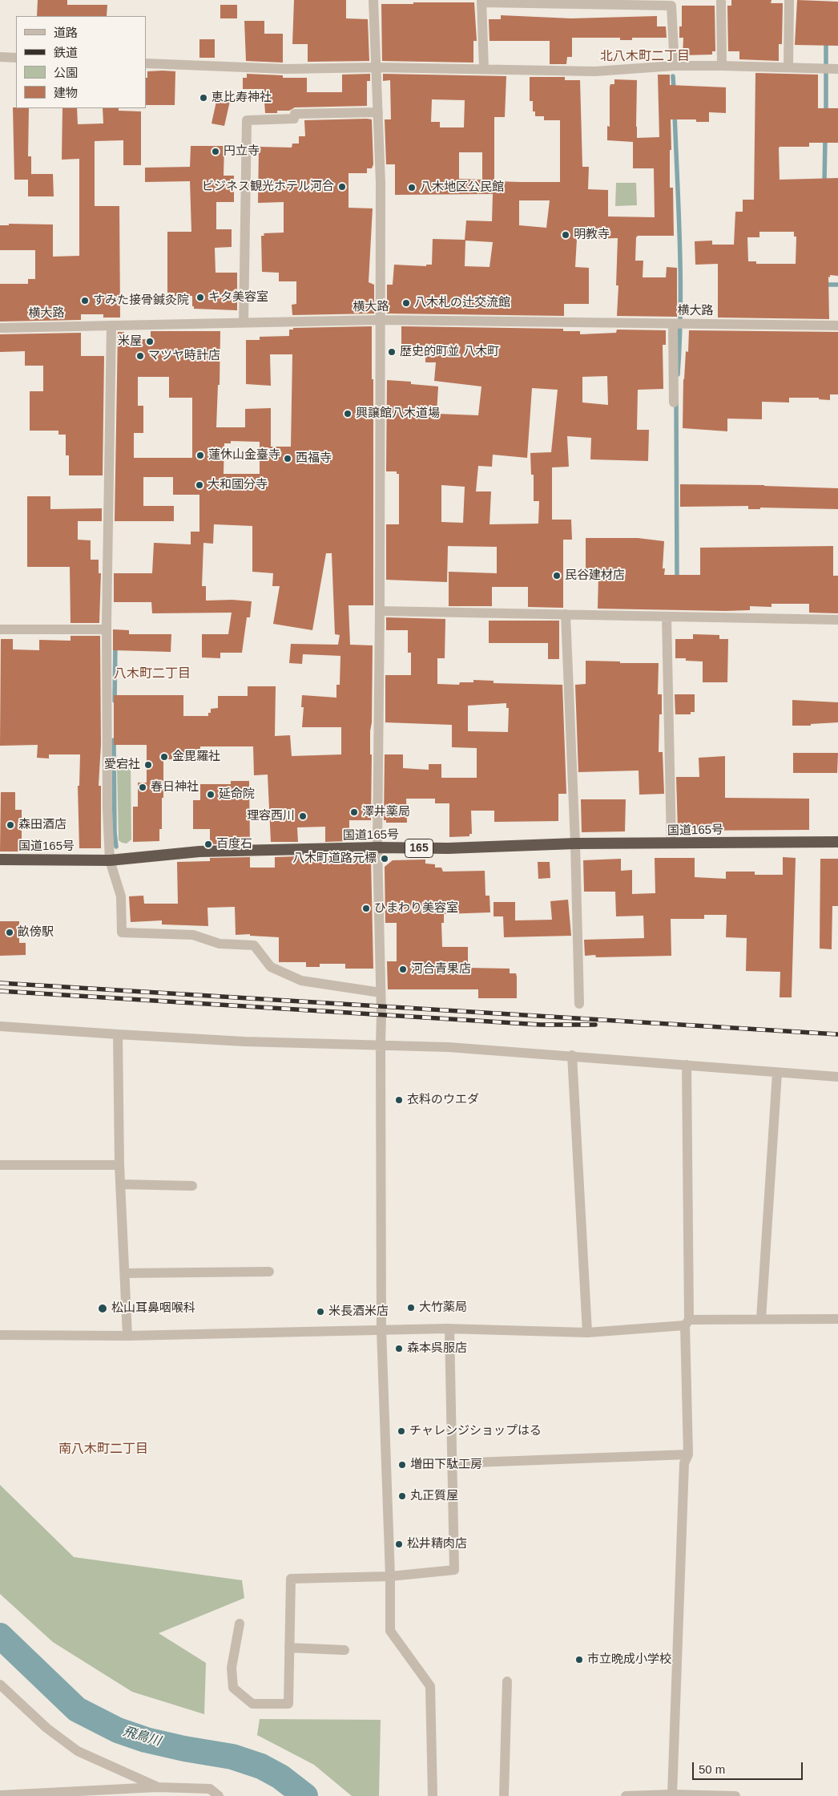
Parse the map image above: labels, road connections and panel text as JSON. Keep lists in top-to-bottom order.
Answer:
{
  "streets": {
    "highway": ["国道165号", "165"],
    "street": ["横大路"]
  },
  "districts": ["北八木町二丁目", "八木町二丁目", "南八木町二丁目"],
  "water": ["飛鳥川"],
  "places": [
    "恵比寿神社",
    "円立寺",
    "ビジネス観光ホテル河合",
    "八木地区公民館",
    "明教寺",
    "キタ美容室",
    "すみた接骨鍼灸院",
    "八木札の辻交流館",
    "米屋",
    "歴史的町並 八木町",
    "マツヤ時計店",
    "興譲館八木道場",
    "蓮休山金臺寺",
    "西福寺",
    "大和國分寺",
    "民谷建材店",
    "金毘羅社",
    "愛宕社",
    "春日神社",
    "延命院",
    "澤井薬局",
    "理容西川",
    "森田酒店",
    "百度石",
    "八木町道路元標",
    "ひまわり美容室",
    "畝傍駅",
    "河合青果店",
    "衣料のウエダ",
    "大竹薬局",
    "松山耳鼻咽喉科",
    "米長酒米店",
    "森本呉服店",
    "チャレンジショップはる",
    "増田下駄工房",
    "丸正質屋",
    "松井精肉店",
    "市立晩成小学校"
  ],
  "legend": [
    "道路",
    "鉄道",
    "公園",
    "建物"
  ],
  "scale_bar": "50 m"
}
